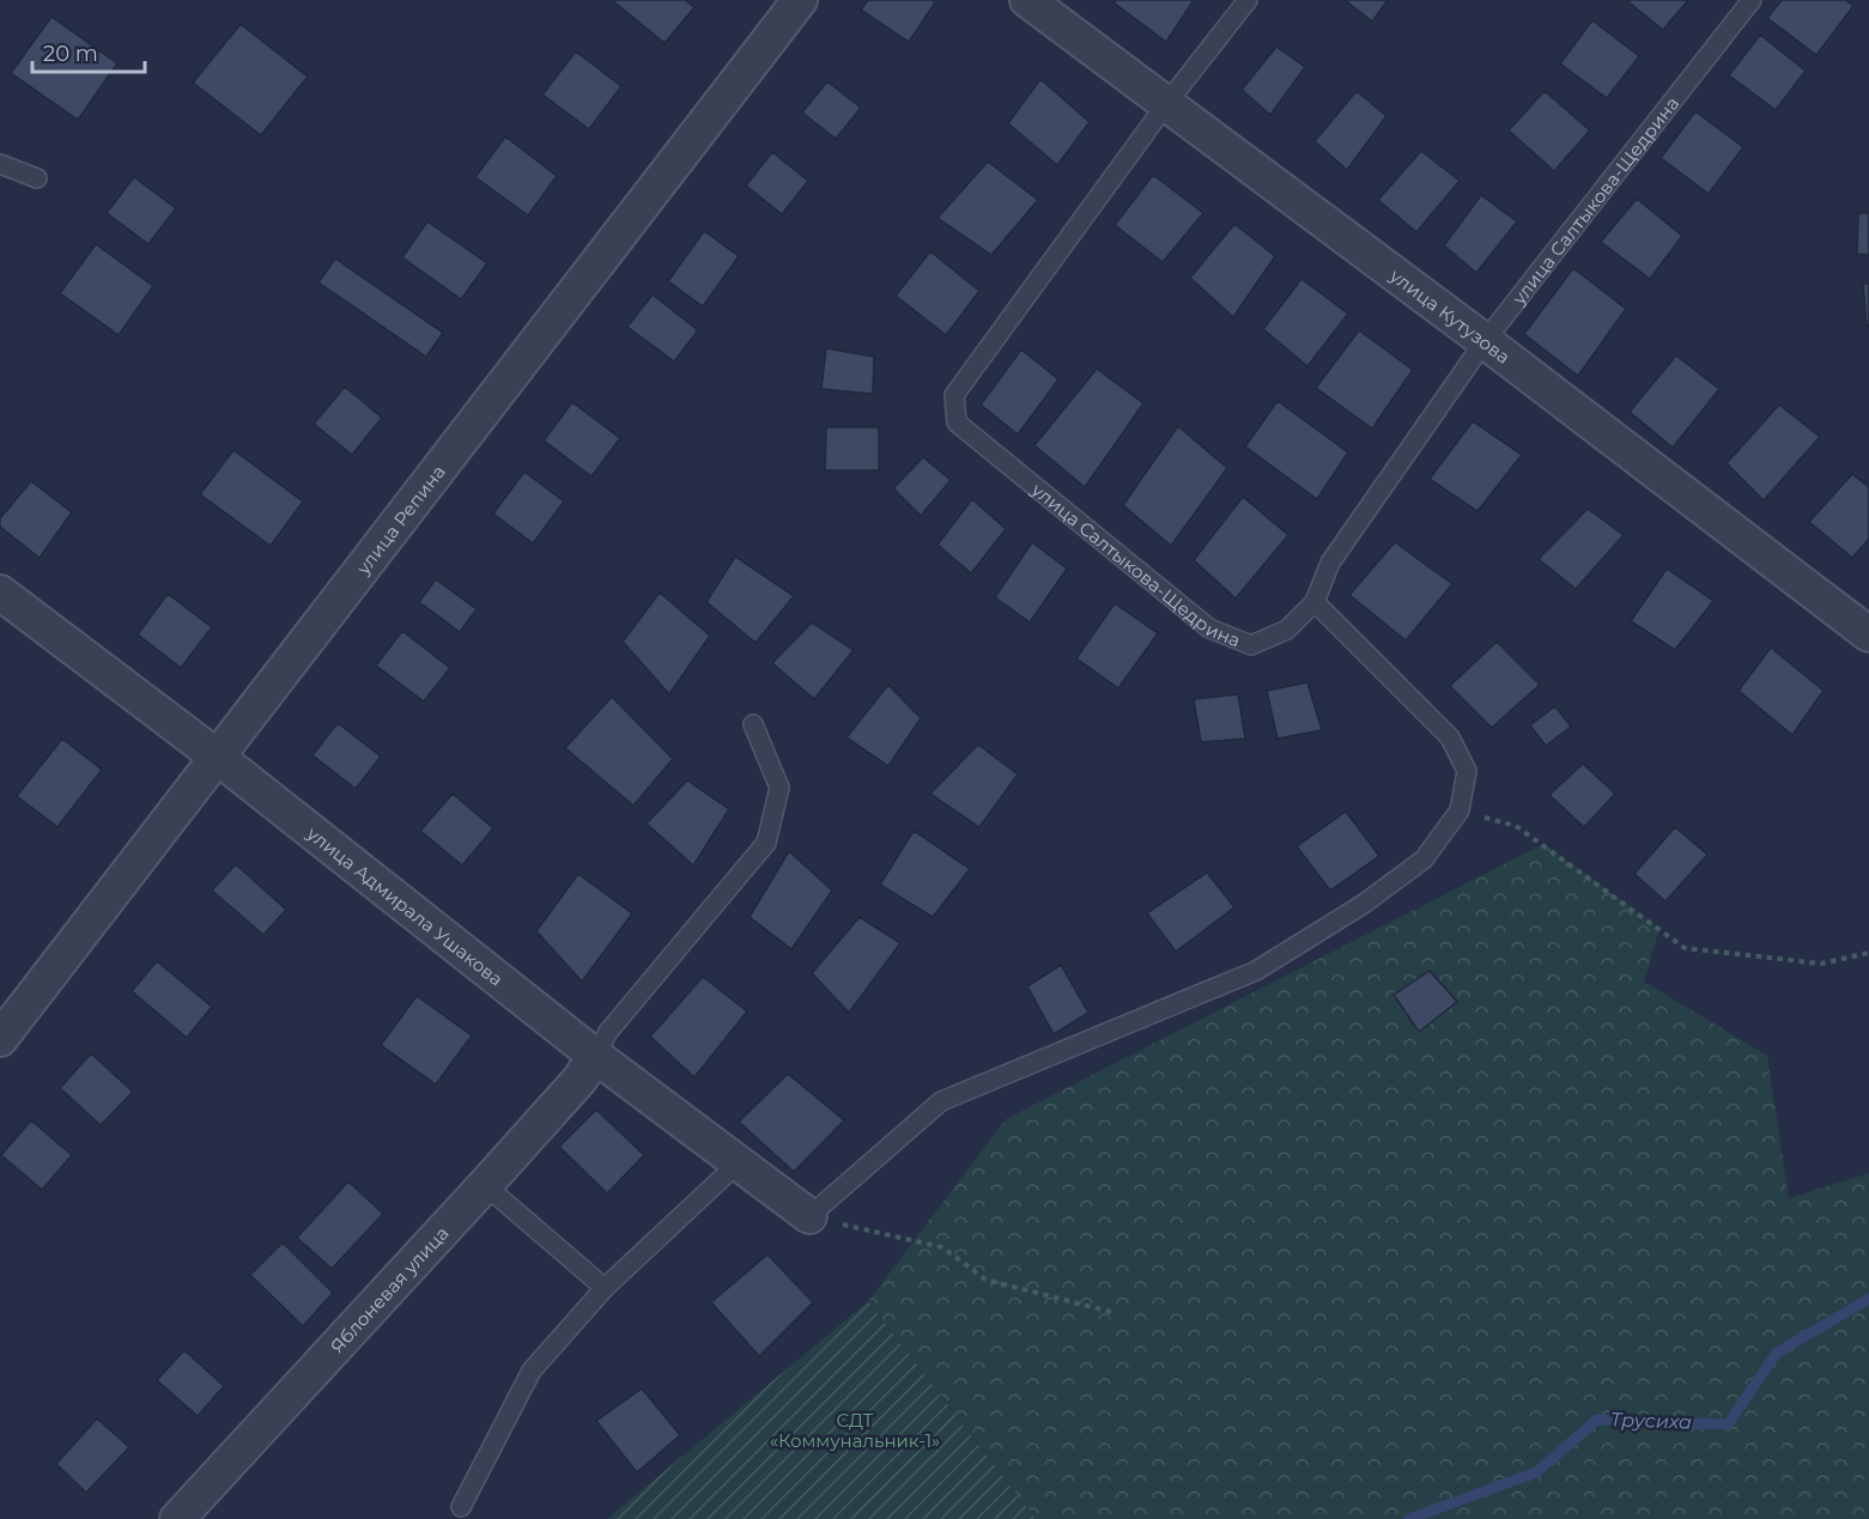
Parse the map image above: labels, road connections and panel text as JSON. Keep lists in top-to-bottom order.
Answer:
{
  "streets": {
    "street": [
      "улица Кутузова",
      "улица Репина",
      "улица Адмирала Ушакова",
      "Яблоневая улица"
    ],
    "lane": ["улица Салтыкова-Щедрина"]
  },
  "crossings": [
    ["улица Салтыкова-Щедрина", "улица Кутузова"],
    ["улица Репина", "улица Адмирала Ушакова"],
    ["улица Адмирала Ушакова", "Яблоневая улица"]
  ],
  "water": ["Трусиха"],
  "parks": ["СДТ «Коммунальник-1»"],
  "scale_bar": "20 m"
}
